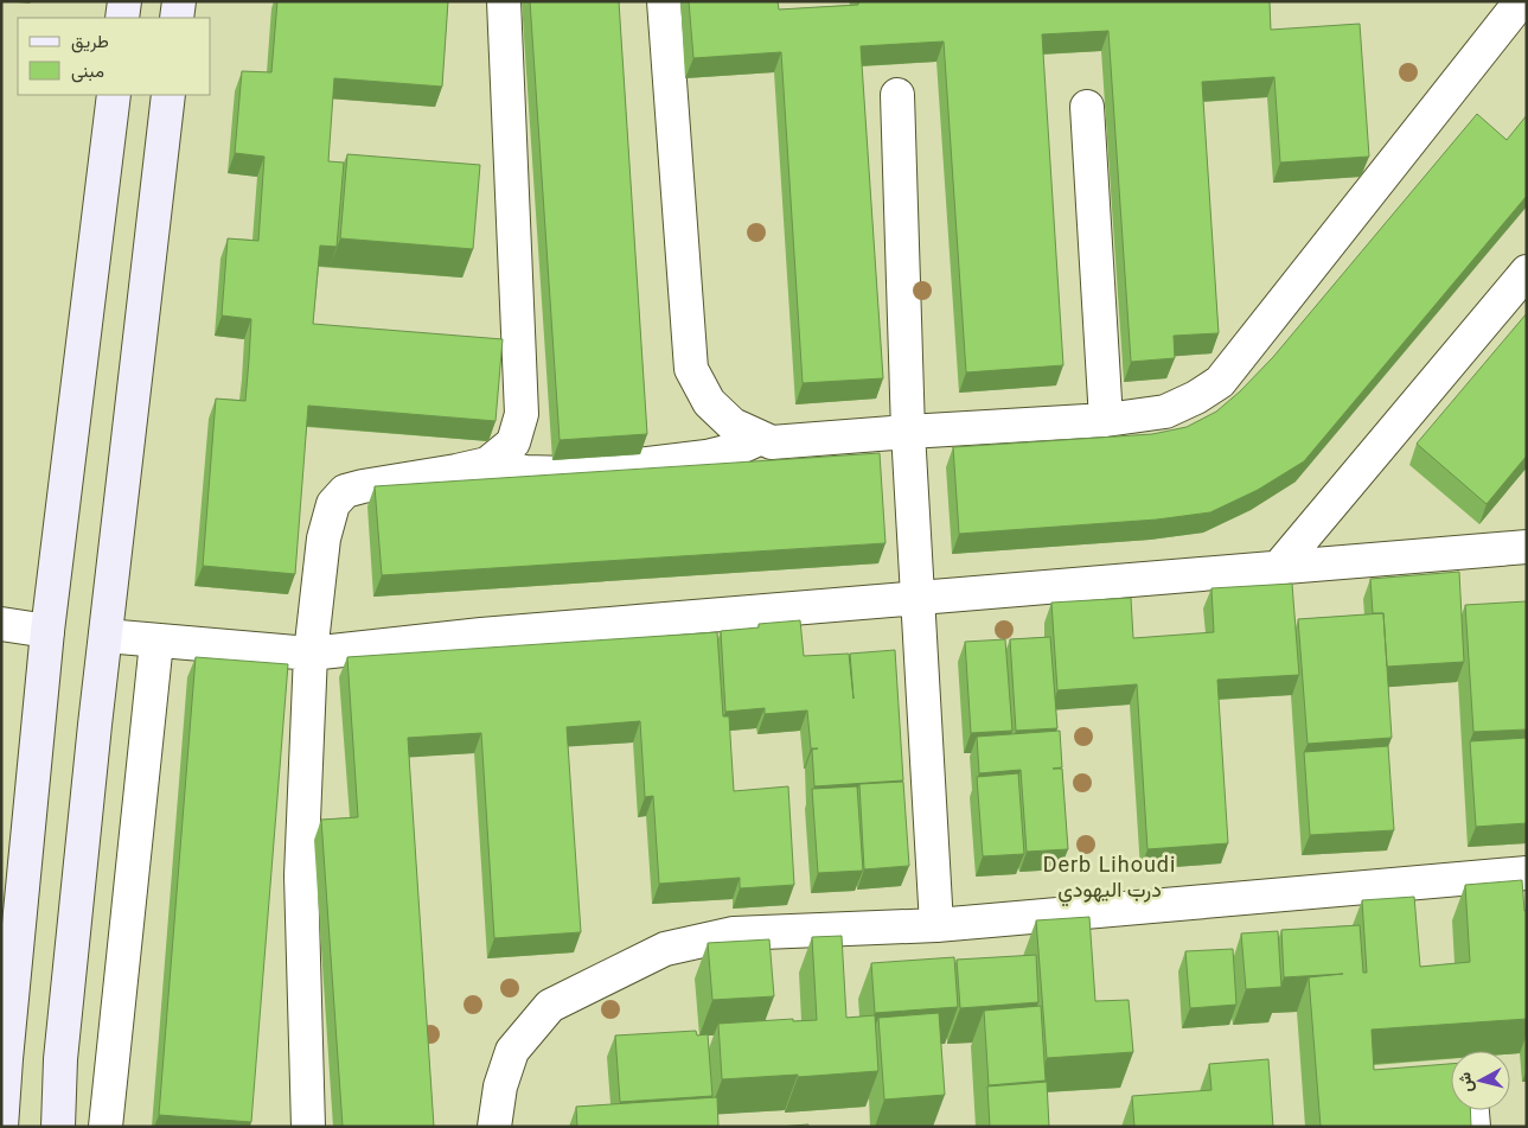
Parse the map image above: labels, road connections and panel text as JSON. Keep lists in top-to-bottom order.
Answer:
{
  "districts": ["Derb Lihoudi درب اليهودي"],
  "legend": ["طريق", "مبنى"],
  "north": "left"
}
